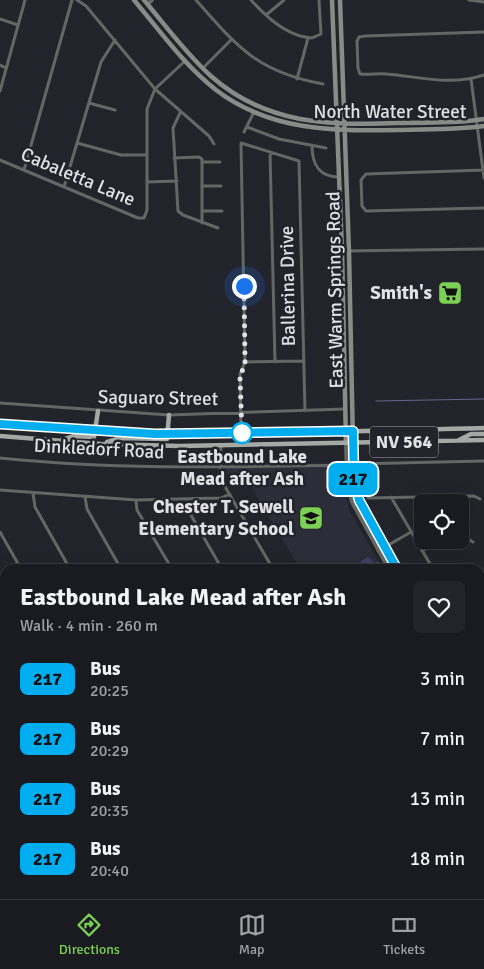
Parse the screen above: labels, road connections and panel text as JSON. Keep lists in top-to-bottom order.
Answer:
{
  "streets": {
    "main road": ["North Water Street", "East Warm Springs Road", "NV 564"],
    "street": [
      "Cabaletta Lane",
      "Ballerina Drive",
      "Saguaro Street",
      "Dinkledorf Road"
    ]
  },
  "crossings": [
    ["North Water Street", "East Warm Springs Road"],
    ["Ballerina Drive", "Saguaro Street"],
    ["East Warm Springs Road", "Saguaro Street"],
    ["East Warm Springs Road", "NV 564"],
    ["East Warm Springs Road", "Dinkledorf Road"]
  ],
  "places": {
    "supermarket": ["Smith's"],
    "other": ["Eastbound Lake Mead after Ash"],
    "school or university": ["Chester T. Sewell Elementary School"]
  },
  "lines": ["bus line 217"],
  "page": {
    "on_map": "217",
    "heading": ["Eastbound Lake Mead after Ash", "Walk · 4 min · 260 m"],
    "list": [
      {
        "mark": "217",
        "name": "Bus",
        "note": "20:25",
        "value": "3 min"
      },
      {
        "mark": "217",
        "name": "Bus",
        "note": "20:29",
        "value": "7 min"
      },
      {
        "mark": "217",
        "name": "Bus",
        "note": "20:35",
        "value": "13 min"
      },
      {
        "mark": "217",
        "name": "Bus",
        "note": "20:40",
        "value": "18 min"
      }
    ],
    "tabs": ["Directions", "Map", "Tickets"]
  }
}
